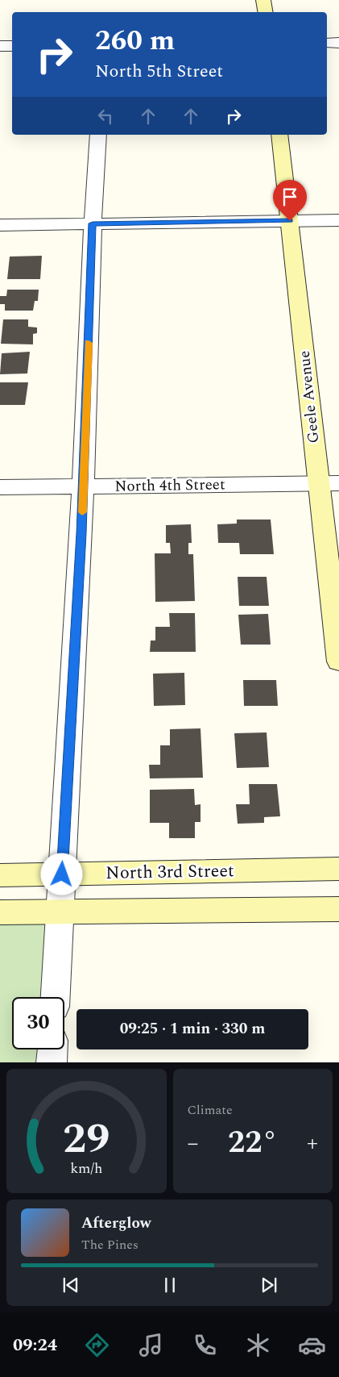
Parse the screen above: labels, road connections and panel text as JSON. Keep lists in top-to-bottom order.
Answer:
{
  "streets": {
    "street": ["Geele Avenue", "North 4th Street", "North 3rd Street"]
  },
  "crossings": [
    ["Geele Avenue", "North 4th Street"]
  ],
  "page": {
    "turn": ["260 m", "North 5th Street"],
    "limit": "30",
    "trip": "09:25 · 1 min · 330 m",
    "tile": "Climate",
    "heat": ["−", "22°", "+"],
    "song": ["Afterglow", "The Pines"],
    "tabs": "09:24",
    "gauge": ["29", "km/h"]
  }
}
